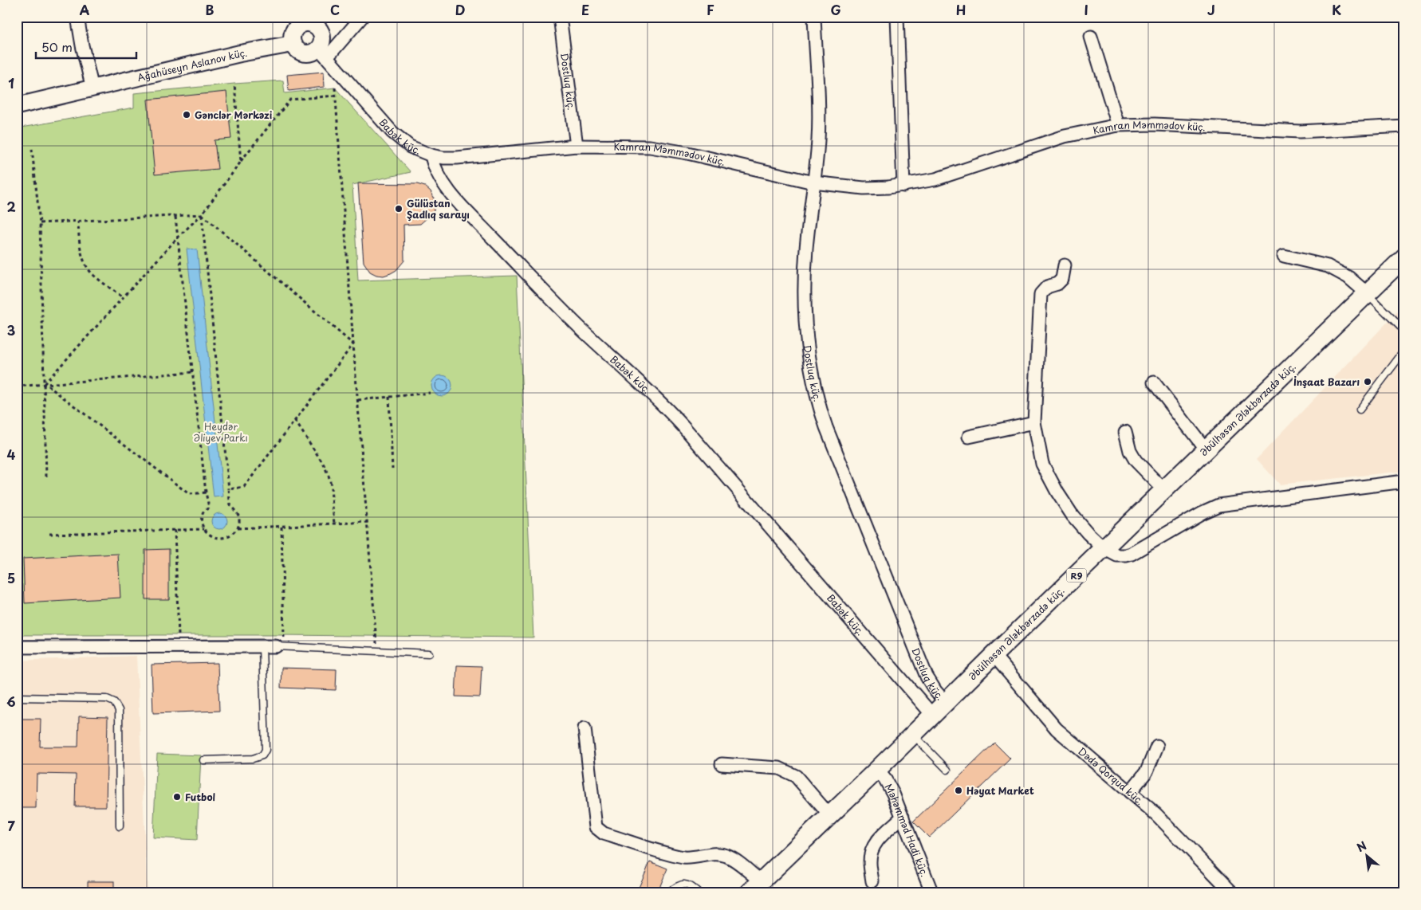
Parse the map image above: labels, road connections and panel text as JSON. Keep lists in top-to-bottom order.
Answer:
{
  "streets": {
    "main road": ["Əbülhəsən Ələkbərzadə küç.", "R9"],
    "street": [
      "Ağahüseyn Aslanov küç.",
      "Dostluq küç.",
      "Kamran Məmmədov küç.",
      "Babək küç.",
      "Dədə Qorqud küç.",
      "Məhəmməd Hadi küç."
    ]
  },
  "crossings": [
    ["Ağahüseyn Aslanov küç.", "Babək küç."],
    ["Dostluq küç.", "Kamran Məmmədov küç."],
    ["Dostluq küç.", "Əbülhəsən Ələkbərzadə küç."],
    ["Kamran Məmmədov küç.", "Babək küç."],
    ["Babək küç.", "Əbülhəsən Ələkbərzadə küç."],
    ["Əbülhəsən Ələkbərzadə küç.", "Dədə Qorqud küç."],
    ["Əbülhəsən Ələkbərzadə küç.", "Məhəmməd Hadi küç."]
  ],
  "parks": ["Heydər Əliyev Parkı"],
  "places": [
    "Gənclər Mərkəzi",
    "Gülüstan Şadlıq sarayı",
    "İnşaat Bazarı",
    "Həyat Market",
    "Futbol"
  ],
  "scale_bar": "50 m",
  "north": "top left",
  "grid": {
    "columns": [
      "A",
      "B",
      "C",
      "D",
      "E",
      "F",
      "G",
      "H",
      "I",
      "J",
      "K"
    ],
    "rows": [
      "1",
      "2",
      "3",
      "4",
      "5",
      "6",
      "7"
    ]
  }
}
